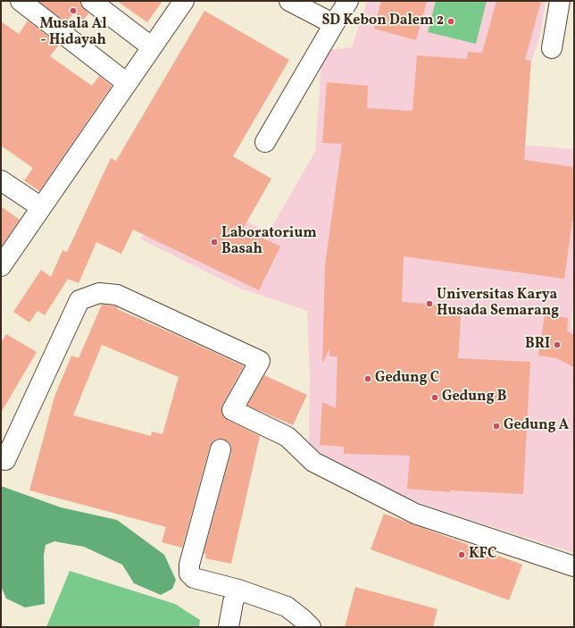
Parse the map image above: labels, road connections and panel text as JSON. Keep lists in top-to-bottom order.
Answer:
{
  "places": [
    "Musala Al - Hidayah",
    "SD Kebon Dalem 2",
    "Laboratorium Basah",
    "Universitas Karya Husada Semarang",
    "BRI",
    "Gedung C",
    "Gedung B",
    "Gedung A",
    "KFC"
  ]
}
